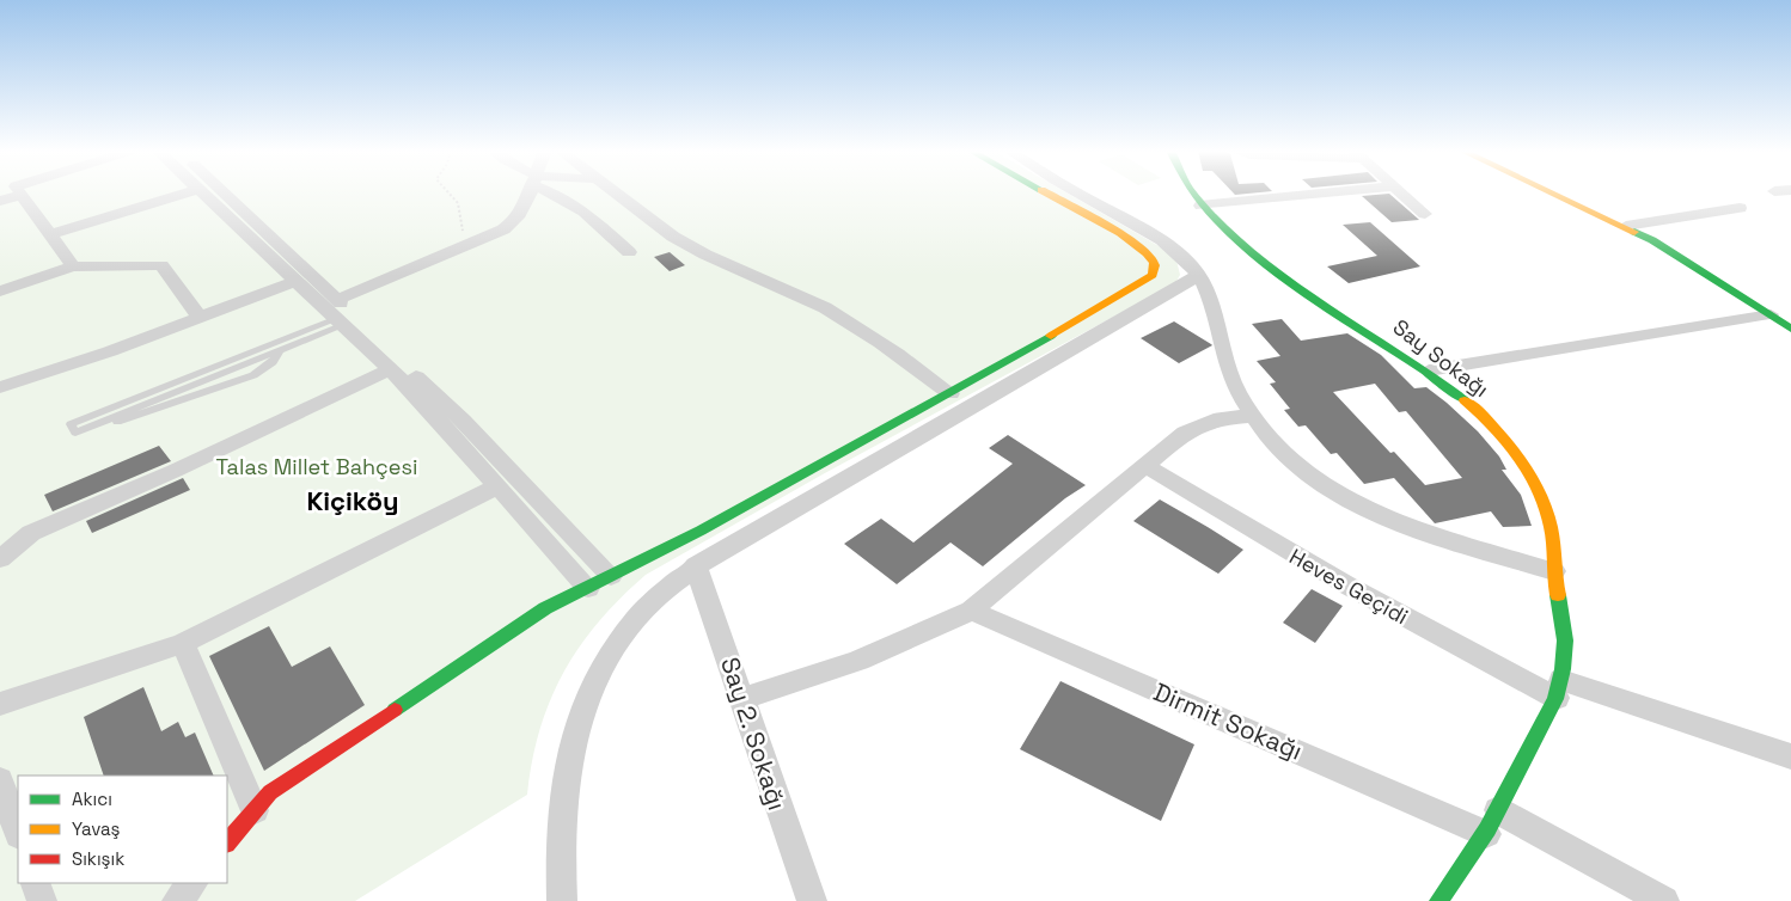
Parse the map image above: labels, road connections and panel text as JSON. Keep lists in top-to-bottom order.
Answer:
{
  "streets": {
    "street": [
      "Say Sokağı",
      "Heves Geçidi",
      "Dirmit Sokağı",
      "Say 2. Sokağı"
    ]
  },
  "crossings": [
    ["Say Sokağı", "Heves Geçidi"],
    ["Say Sokağı", "Dirmit Sokağı"]
  ],
  "districts": ["Kiçiköy"],
  "parks": ["Talas Millet Bahçesi"],
  "legend": ["Akıcı", "Yavaş", "Sıkışık"]
}
